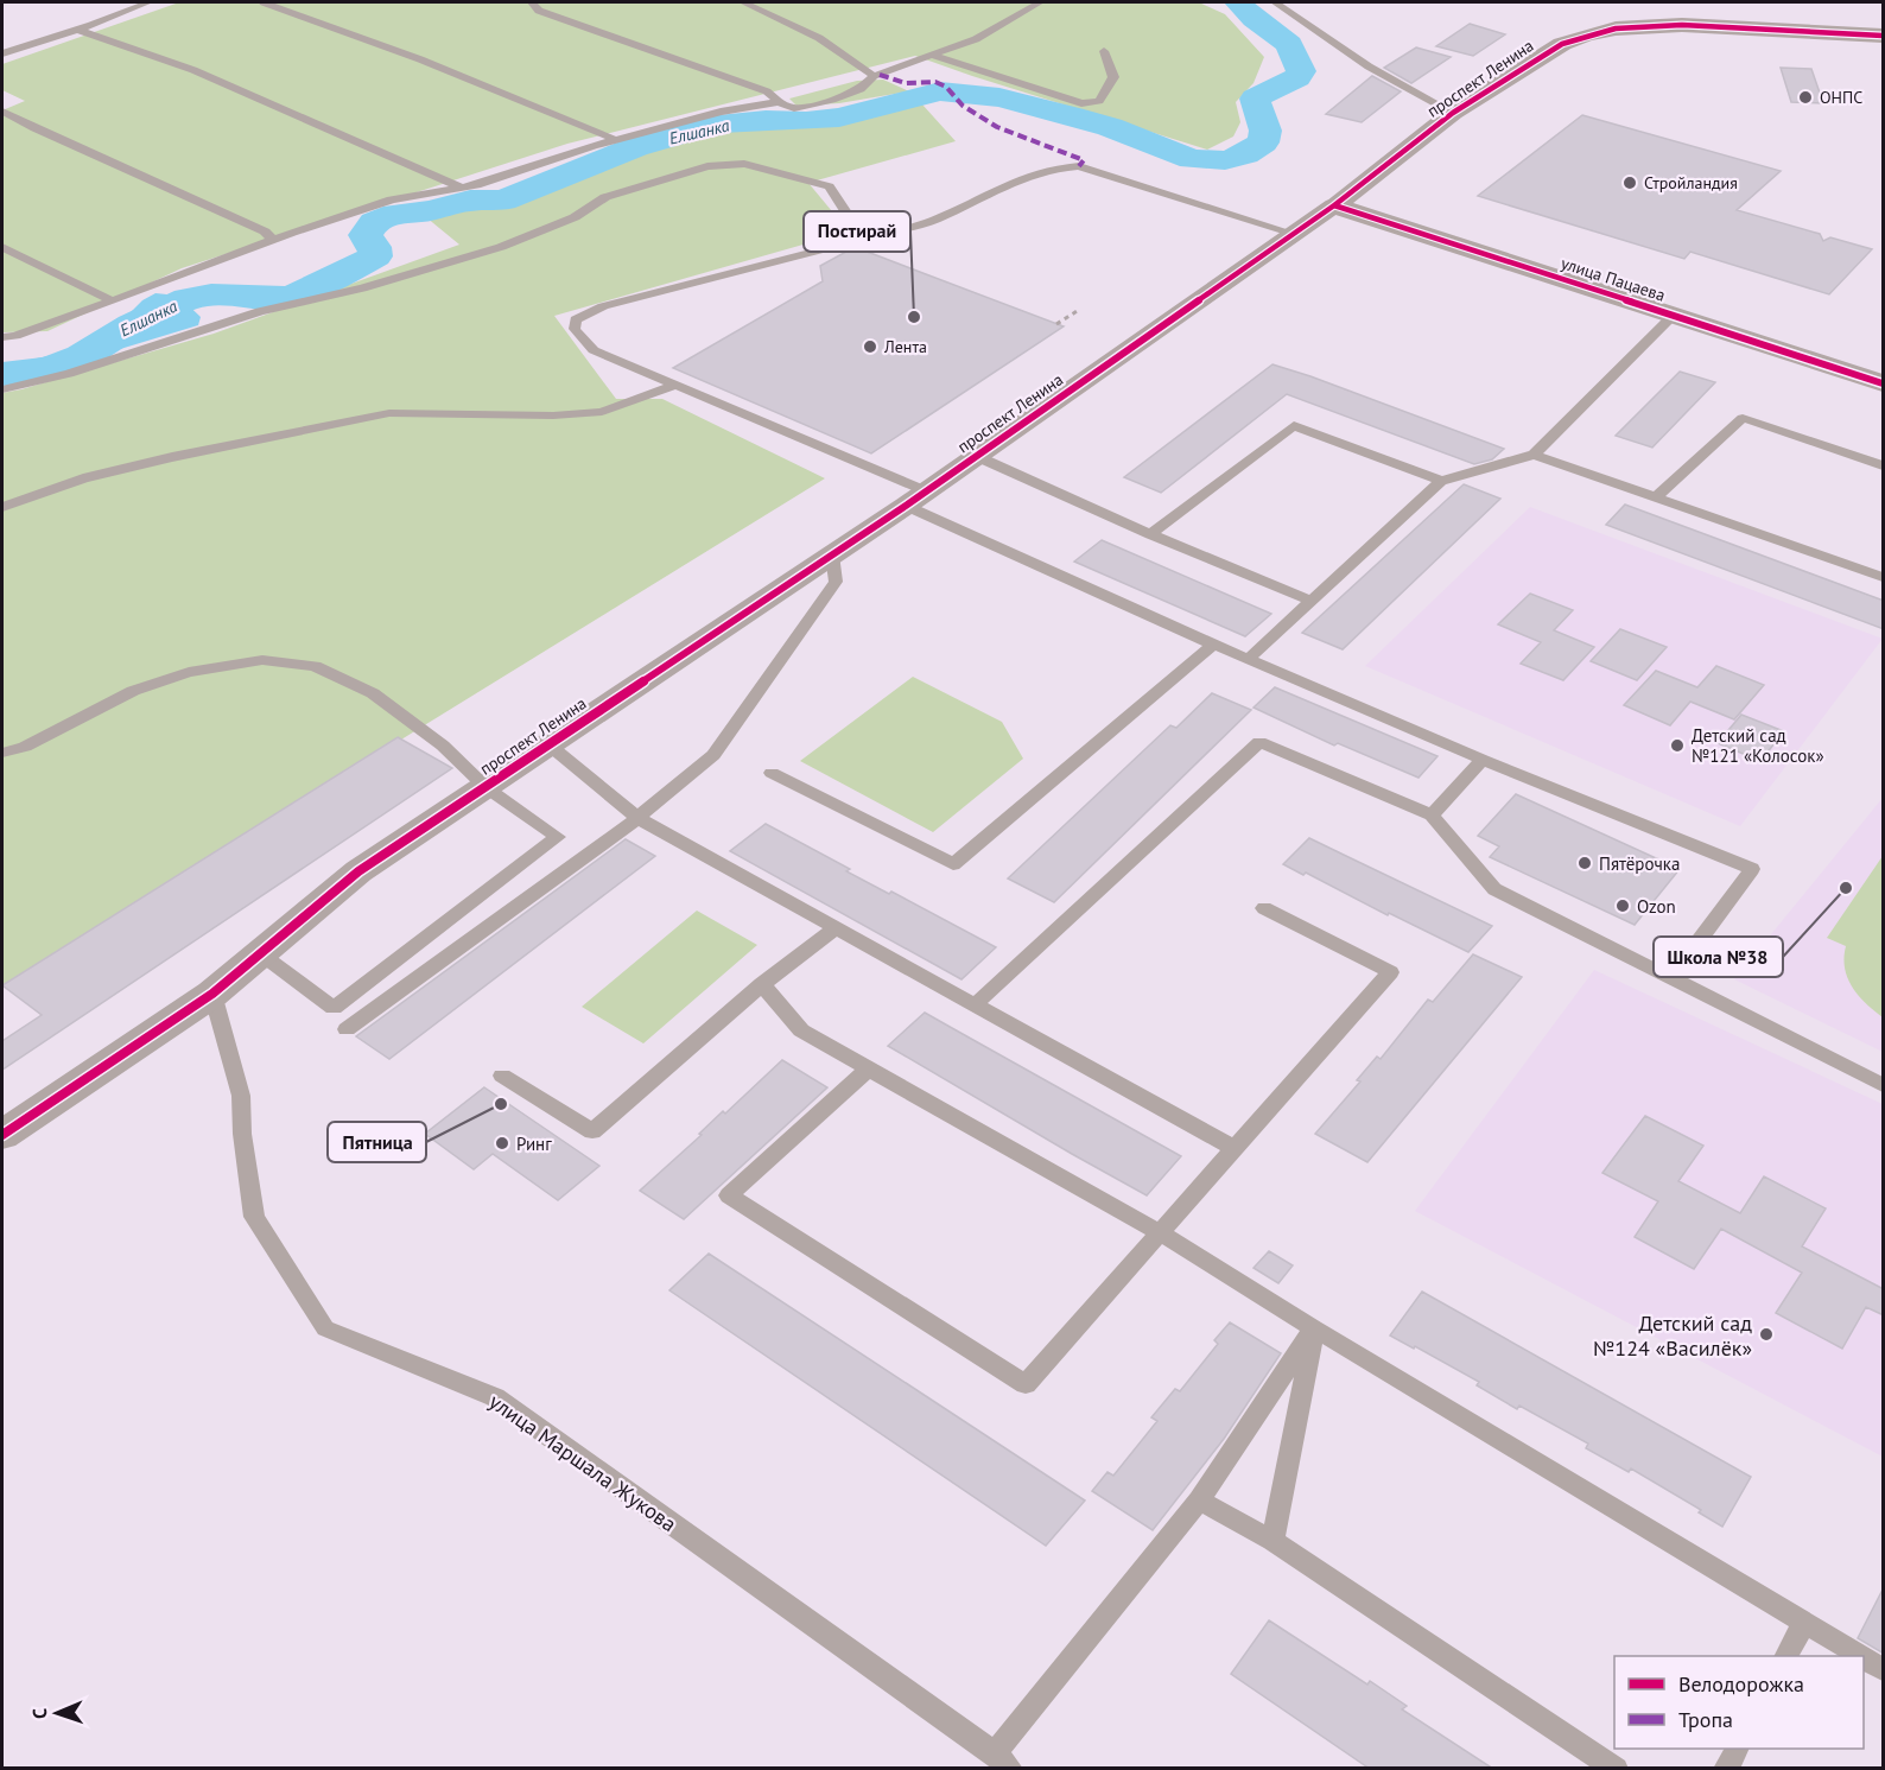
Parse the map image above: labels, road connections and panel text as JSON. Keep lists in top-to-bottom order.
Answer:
{
  "streets": {
    "street": ["проспект Ленина", "улица Пацаева"],
    "lane": ["улица Маршала Жукова"]
  },
  "crossings": [
    ["проспект Ленина", "улица Пацаева"],
    ["проспект Ленина", "улица Маршала Жукова"]
  ],
  "water": ["Елшанка"],
  "places": [
    "ОНПС",
    "Стройландия",
    "Постирай",
    "Лента",
    "Детский сад №121 «Колосок»",
    "Пятёрочка",
    "Школа №38",
    "Ozon",
    "Пятница",
    "Ринг",
    "Детский сад №124 «Василёк»"
  ],
  "legend": ["Велодорожка", "Тропа"],
  "north": "left"
}
